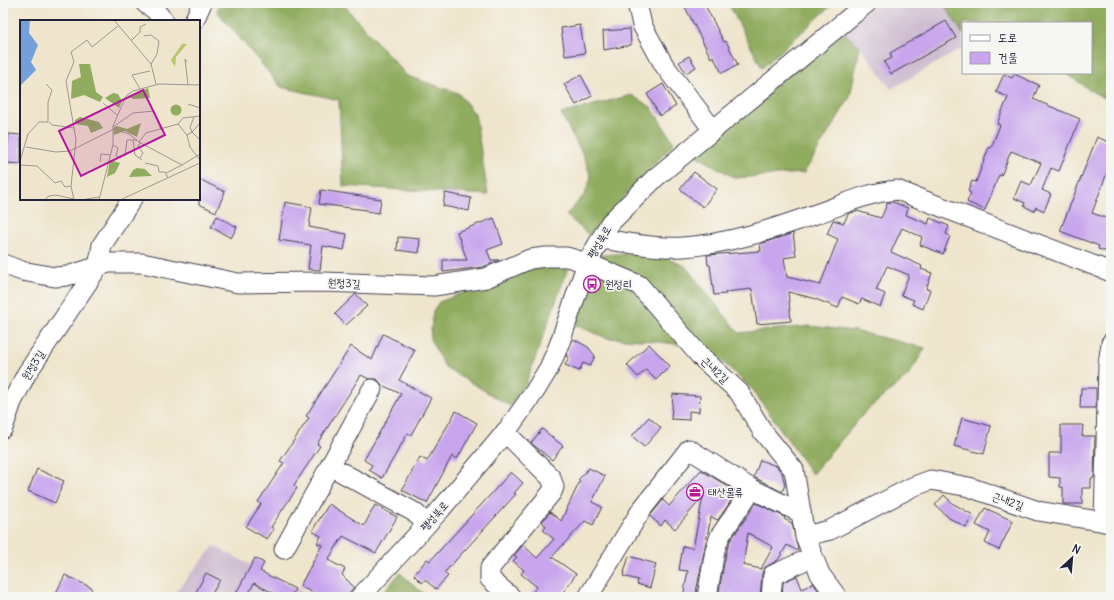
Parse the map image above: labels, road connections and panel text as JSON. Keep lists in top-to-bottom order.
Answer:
{
  "streets": {
    "street": ["팽성북로", "원정3길", "근내2길"]
  },
  "crossings": [
    ["팽성북로", "원정3길"],
    ["팽성북로", "근내2길"],
    ["원정3길", "근내2길"]
  ],
  "places": {
    "bus stop": ["원정리"],
    "office": ["태산물류"]
  },
  "legend": ["도로", "건물"],
  "north": "top right"
}
